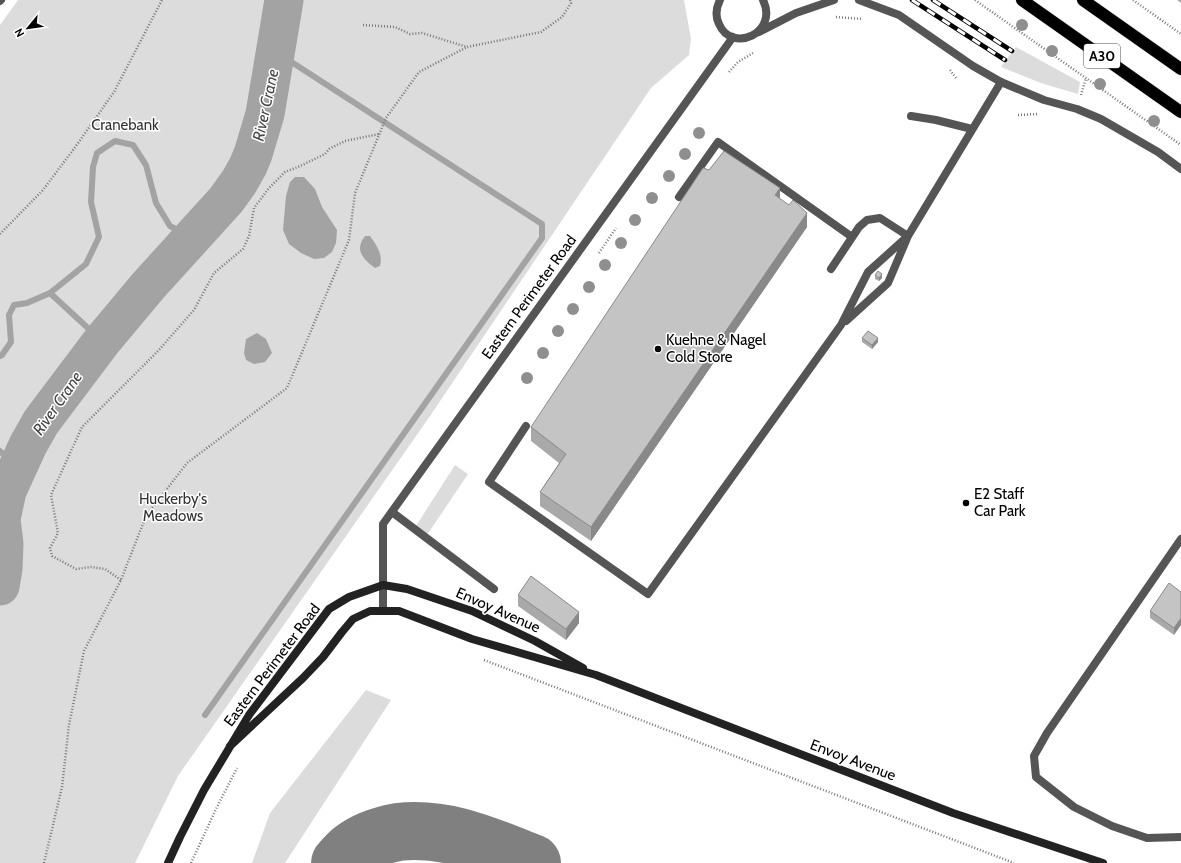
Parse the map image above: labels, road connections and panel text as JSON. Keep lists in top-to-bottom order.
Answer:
{
  "streets": {
    "highway": ["A30"],
    "street": ["Eastern Perimeter Road", "Envoy Avenue"]
  },
  "crossings": [
    ["Eastern Perimeter Road", "Envoy Avenue"]
  ],
  "water": ["River Crane"],
  "parks": ["Cranebank", "Huckerby's Meadows"],
  "places": ["Kuehne & Nagel Cold Store", "E2 Staff Car Park"],
  "north": "bottom left"
}
